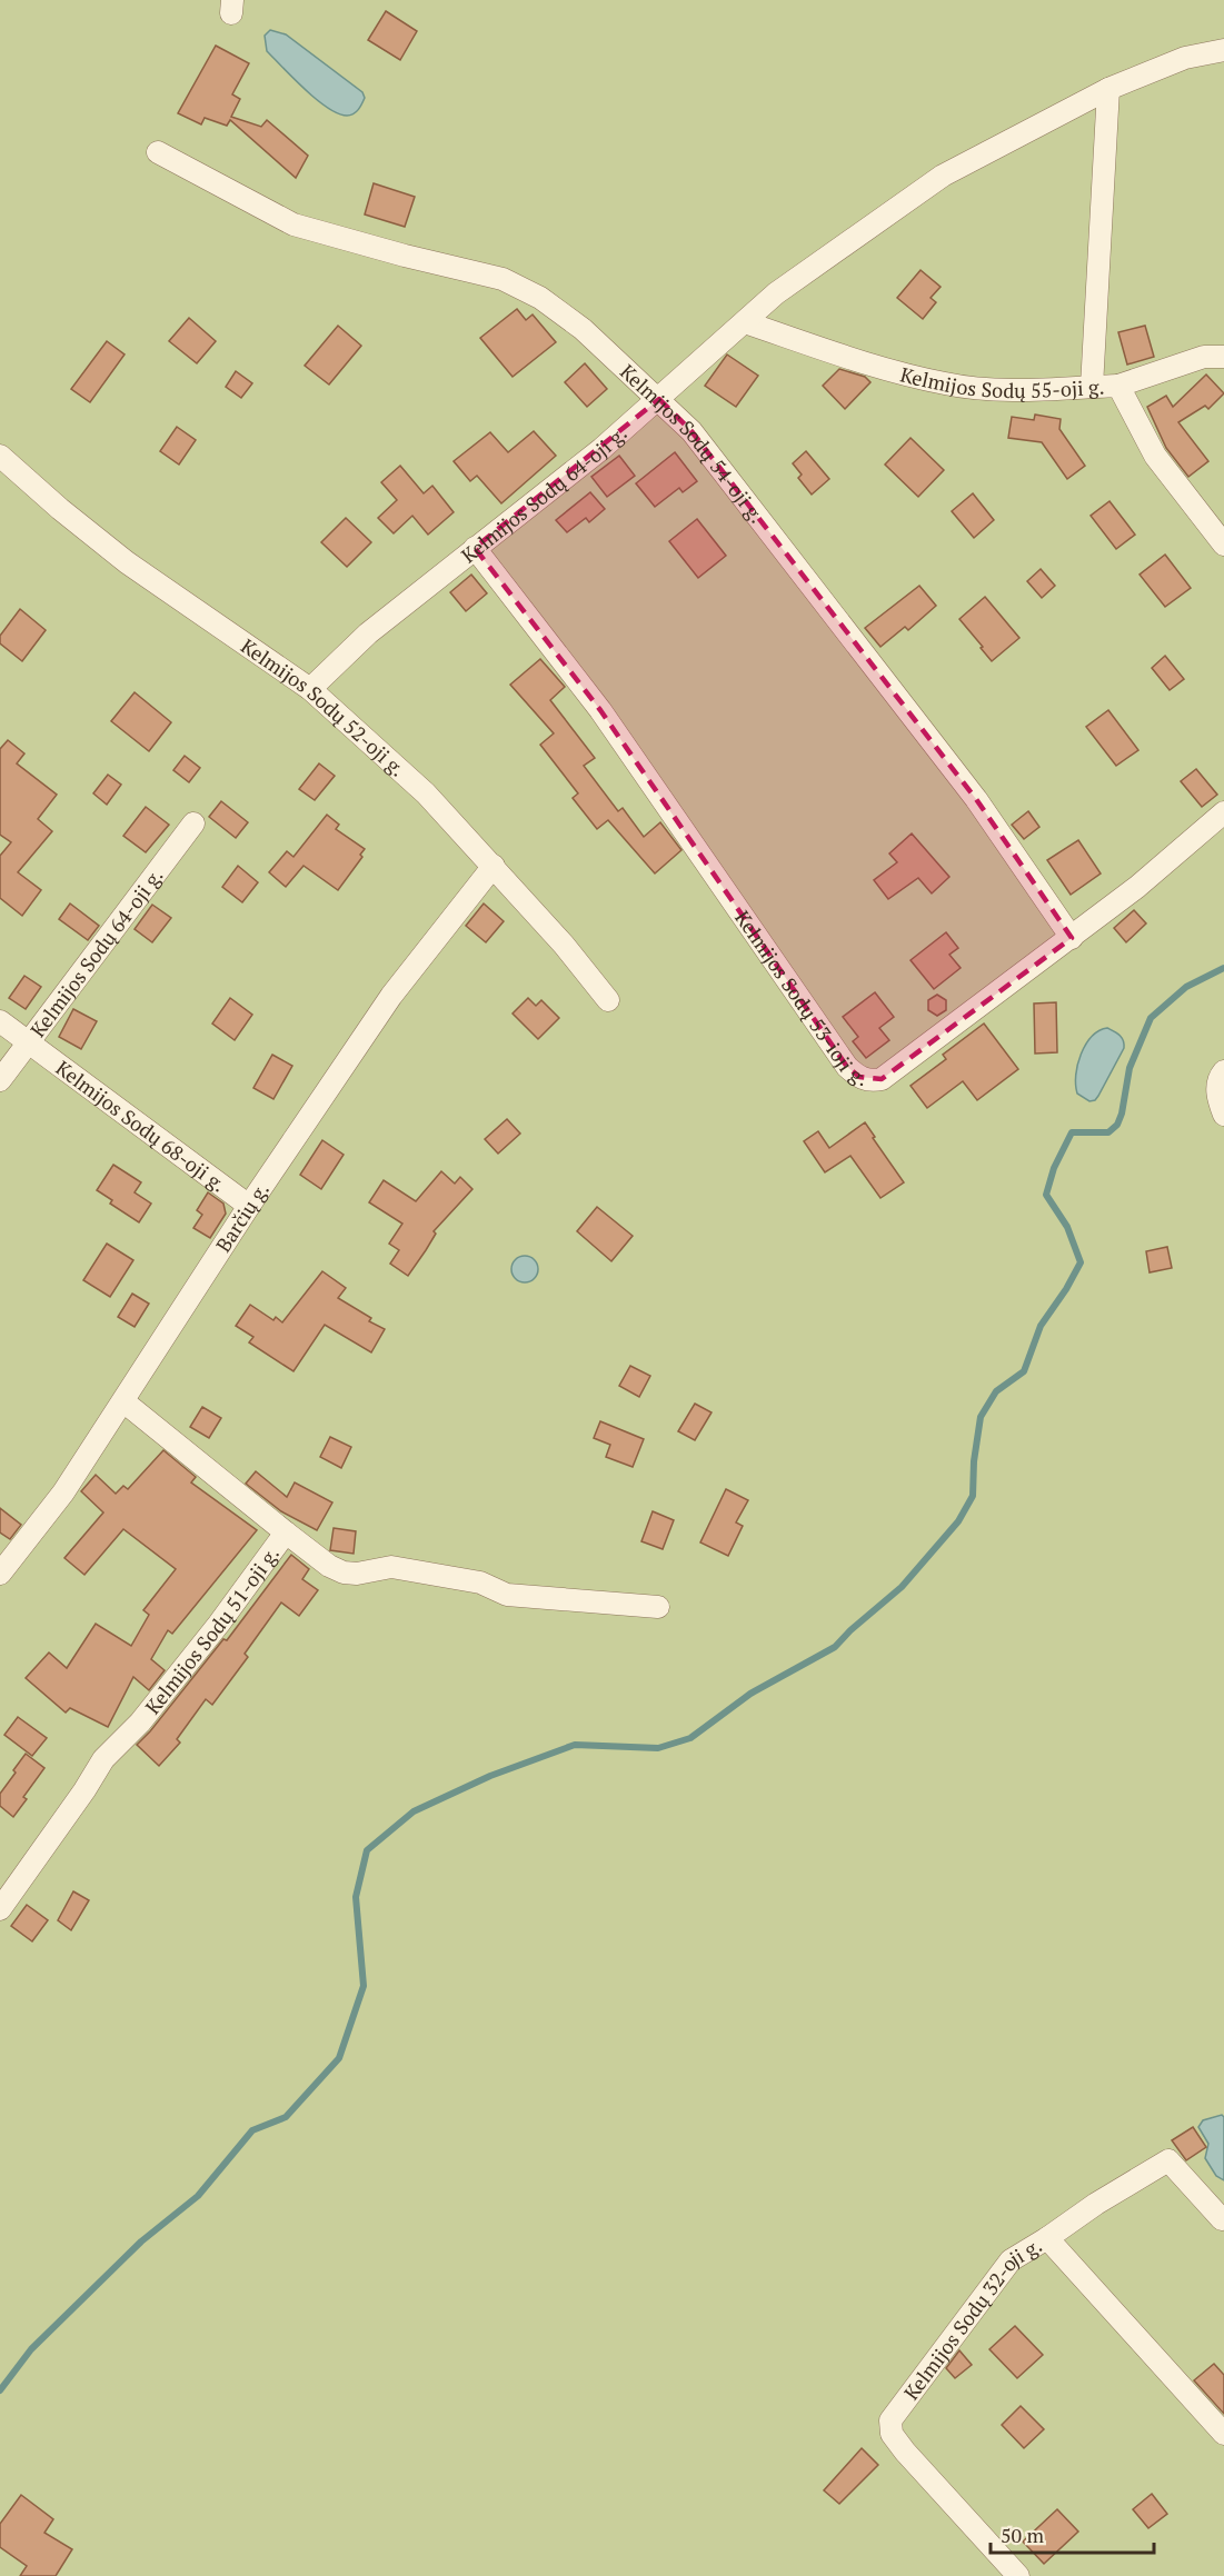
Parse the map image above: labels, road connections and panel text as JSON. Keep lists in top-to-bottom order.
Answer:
{
  "streets": {
    "street": [
      "Kelmijos Sodų 55-oji g.",
      "Kelmijos Sodų 54-oji g.",
      "Kelmijos Sodų 64-oji g.",
      "Kelmijos Sodų 52-oji g.",
      "Kelmijos Sodų 53-ioji g.",
      "Kelmijos Sodų 68-oji g.",
      "Barčių g.",
      "Kelmijos Sodų 51-oji g.",
      "Kelmijos Sodų 32-oji g."
    ]
  },
  "crossings": [
    ["Kelmijos Sodų 55-oji g.", "Kelmijos Sodų 64-oji g."],
    ["Kelmijos Sodų 54-oji g.", "Kelmijos Sodų 64-oji g."],
    ["Kelmijos Sodų 54-oji g.", "Kelmijos Sodų 53-ioji g."],
    ["Kelmijos Sodų 64-oji g.", "Kelmijos Sodų 52-oji g."],
    ["Kelmijos Sodų 64-oji g.", "Kelmijos Sodų 53-ioji g."],
    ["Kelmijos Sodų 64-oji g.", "Kelmijos Sodų 68-oji g."],
    ["Kelmijos Sodų 52-oji g.", "Barčių g."],
    ["Kelmijos Sodų 68-oji g.", "Barčių g."]
  ],
  "scale_bar": "50 m"
}
